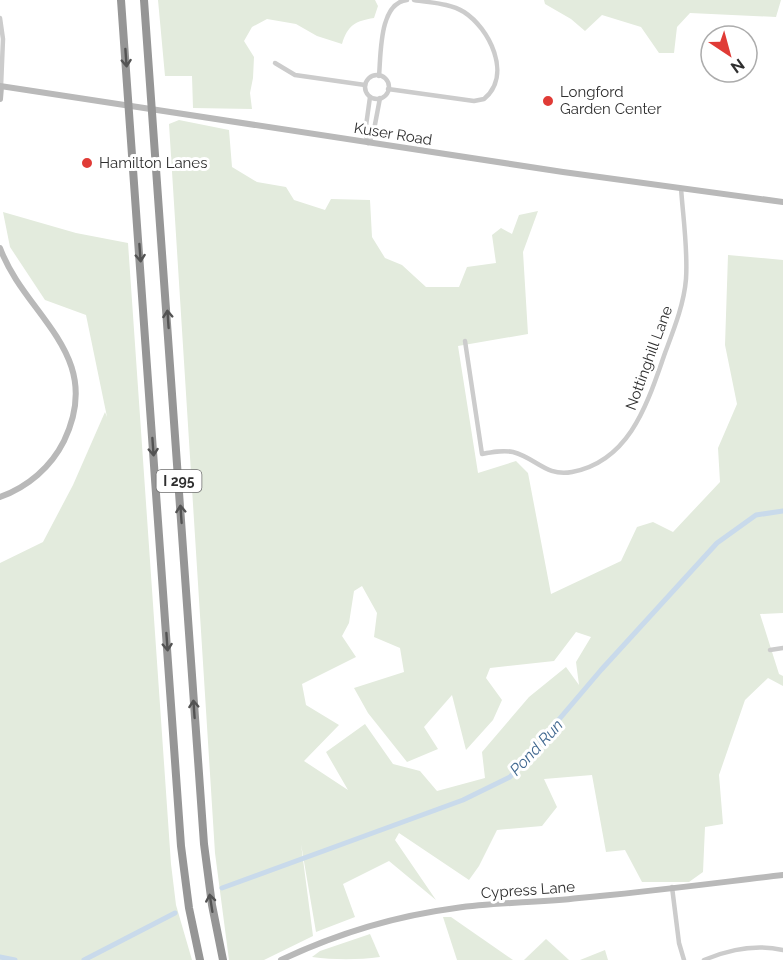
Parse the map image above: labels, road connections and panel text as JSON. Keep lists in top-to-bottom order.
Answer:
{
  "streets": {
    "highway": ["I 295"],
    "street": ["Kuser Road", "Nottinghill Lane", "Cypress Lane"]
  },
  "crossings": [
    ["Kuser Road", "Nottinghill Lane"]
  ],
  "water": ["Pond Run"],
  "places": ["Longford Garden Center", "Hamilton Lanes"],
  "north": "bottom right"
}
